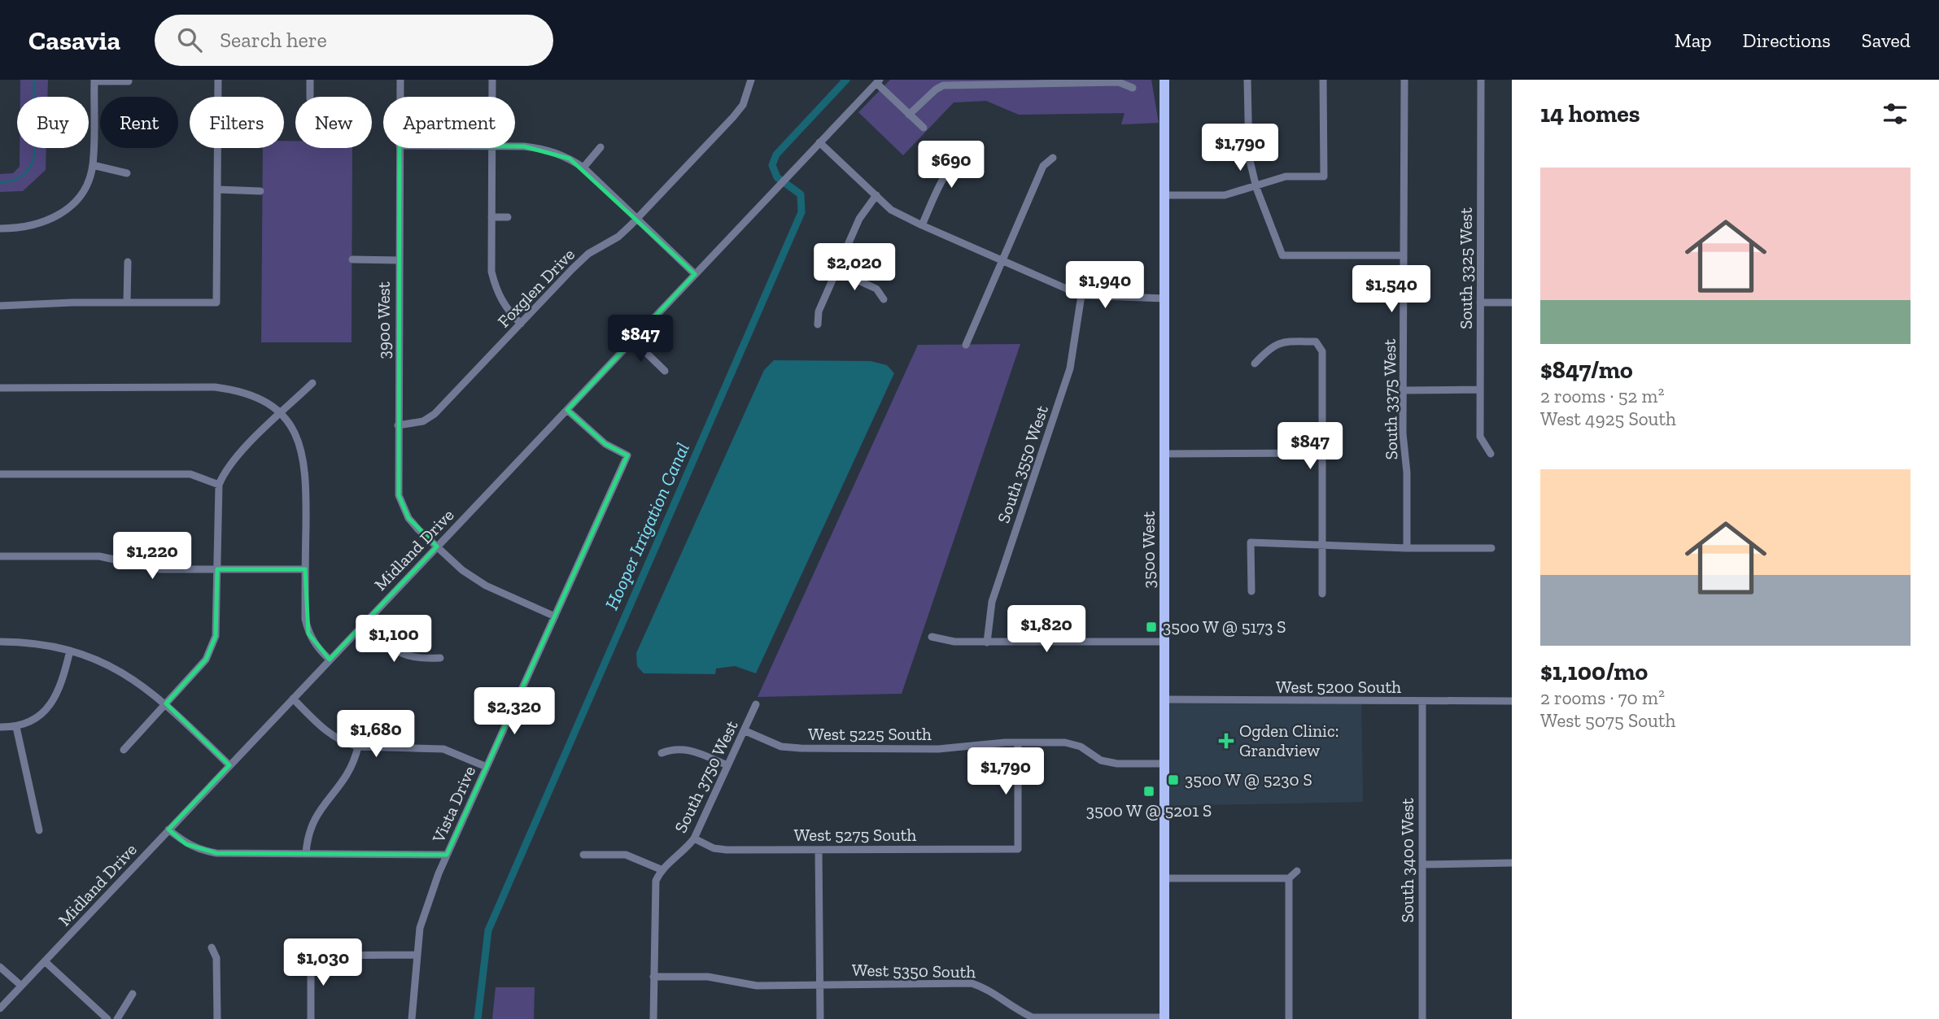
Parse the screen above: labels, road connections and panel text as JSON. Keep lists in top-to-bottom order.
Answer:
{
  "streets": {
    "main road": ["3500 West"],
    "street": [
      "South 3325 West",
      "Foxglen Drive",
      "3900 West",
      "South 3375 West",
      "South 3550 West",
      "Midland Drive",
      "West 5200 South",
      "West 5225 South",
      "South 3750 West",
      "Vista Drive",
      "West 5275 South",
      "South 3400 West",
      "West 5350 South"
    ]
  },
  "crossings": [
    ["Foxglen Drive", "3900 West"],
    ["3900 West", "Midland Drive"],
    ["3900 West", "Vista Drive"],
    ["Midland Drive", "Vista Drive"],
    ["3500 West", "West 5200 South"],
    ["3500 West", "West 5225 South"],
    ["3500 West", "West 5350 South"],
    ["West 5200 South", "South 3400 West"],
    ["West 5225 South", "South 3750 West"],
    ["West 5225 South", "West 5275 South"],
    ["South 3750 West", "West 5275 South"]
  ],
  "water": ["Hooper Irrigation Canal"],
  "places": {
    "transit": ["3500 W @ 5173 S", "3500 W @ 5230 S", "3500 W @ 5201 S"],
    "health": ["Ogden Clinic: Grandview"]
  },
  "page": {
    "header": "Casavia",
    "search": "Search here",
    "nav": ["Map", "Directions", "Saved"],
    "heading": "14 homes",
    "chip": [
      "Buy",
      "Rent",
      "Filters",
      "New",
      "Apartment"
    ],
    "price": [
      "$1,790",
      "$690",
      "$2,020",
      "$1,940",
      "$1,540",
      "$847",
      "$847",
      "$1,220",
      "$1,820",
      "$1,100",
      "$2,320",
      "$1,680",
      "$1,790",
      "$1,030"
    ],
    "list": [
      {
        "name": "$847/mo",
        "note": "2 rooms · 52 m² · West 4925 South"
      },
      {
        "name": "$1,100/mo",
        "note": "2 rooms · 70 m² · West 5075 South"
      }
    ]
  }
}
